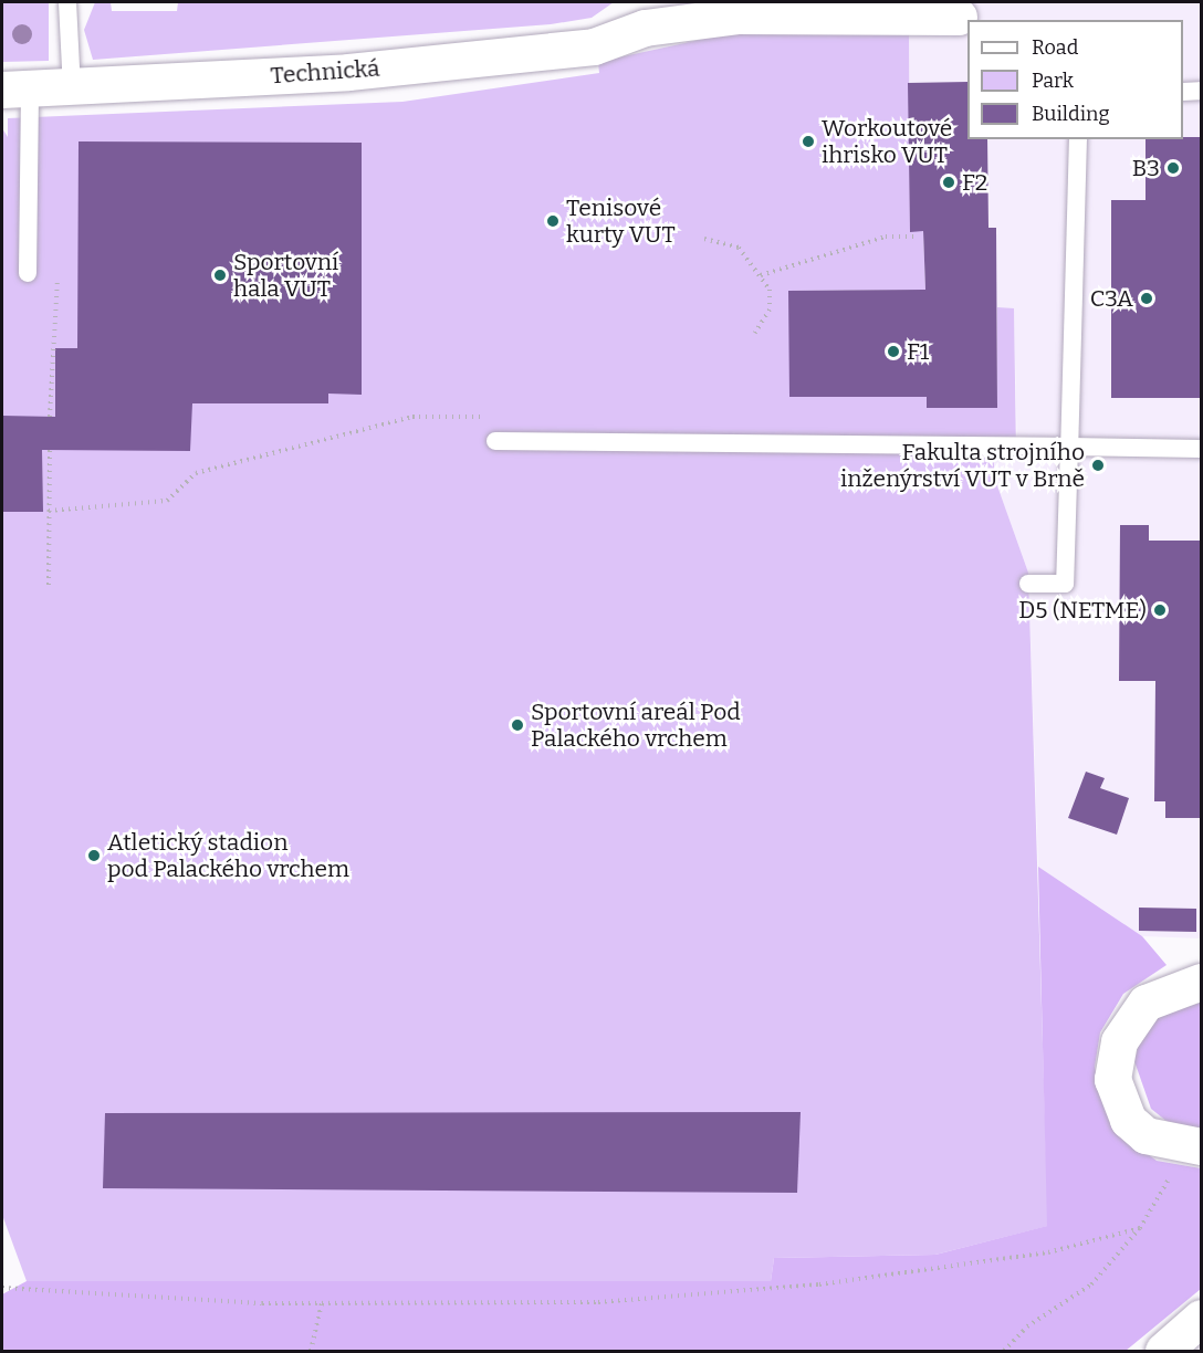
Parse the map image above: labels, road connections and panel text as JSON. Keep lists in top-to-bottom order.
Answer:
{
  "streets": {
    "street": ["Technická"]
  },
  "places": [
    "Workoutové ihrisko VUT",
    "B3",
    "F2",
    "Tenisové kurty VUT",
    "Sportovní hala VUT",
    "C3A",
    "F1",
    "Fakulta strojního inženýrství VUT v Brně",
    "D5 (NETME)",
    "Sportovní areál Pod Palackého vrchem",
    "Atletický stadion pod Palackého vrchem"
  ],
  "legend": ["Road", "Park", "Building"]
}
